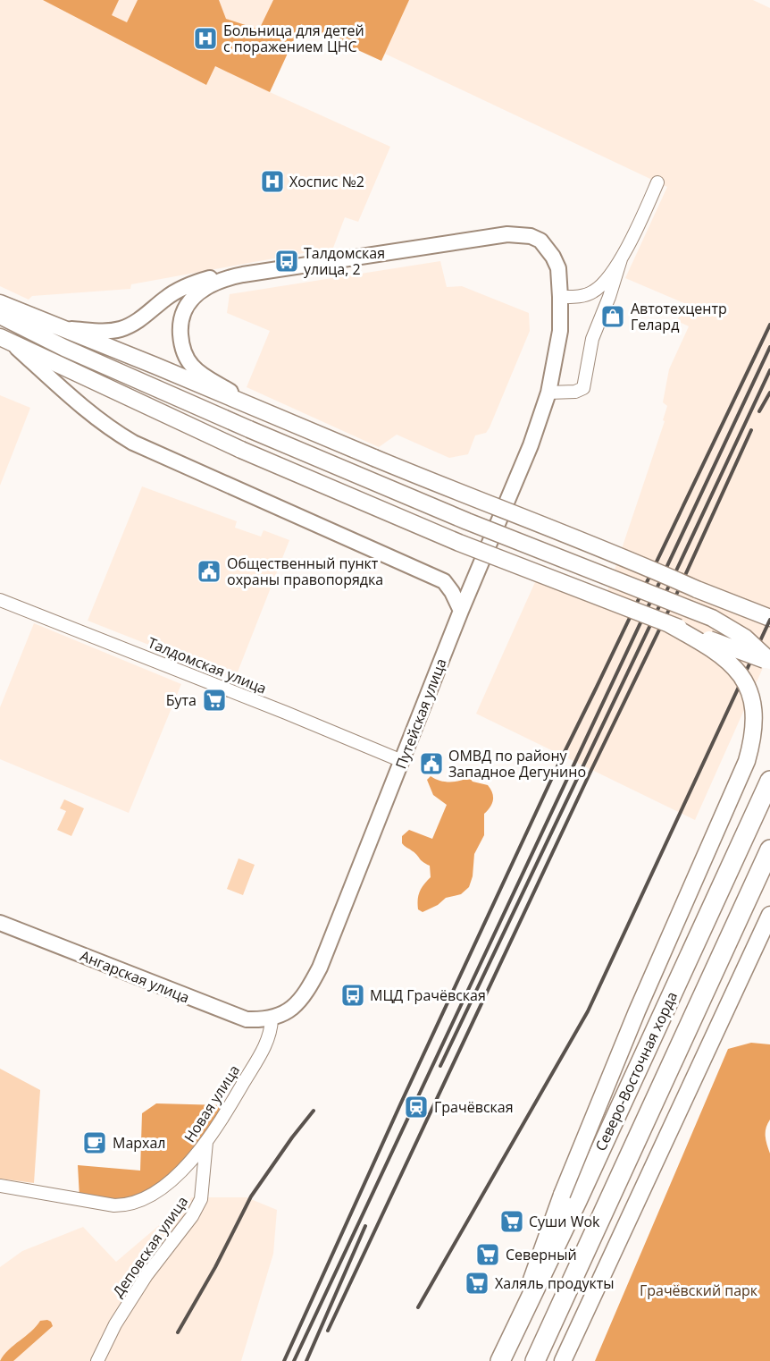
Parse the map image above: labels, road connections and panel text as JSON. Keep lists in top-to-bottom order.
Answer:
{
  "streets": {
    "main road": ["Северо-Восточная хорда"],
    "street": [
      "Талдомская улица",
      "Путейская улица",
      "Ангарская улица",
      "Новая улица",
      "Деповская улица"
    ]
  },
  "crossings": [
    ["Талдомская улица", "Путейская улица"],
    ["Путейская улица", "Ангарская улица"],
    ["Путейская улица", "Новая улица"],
    ["Ангарская улица", "Новая улица"],
    ["Новая улица", "Деповская улица"]
  ],
  "parks": ["Грачёвский парк"],
  "places": {
    "hospital": ["Больница для детей с поражением ЦНС", "Хоспис №2"],
    "bus stop": ["Талдомская улица, 2", "МЦД Грачёвская"],
    "shop": ["Автотехцентр Гелард"],
    "public building": ["Общественный пункт охраны правопорядка", "ОМВД по району Западное Дегунино"],
    "supermarket": [
      "Бута",
      "Суши Wok",
      "Северный",
      "Халяль продукты"
    ],
    "station": ["Грачёвская"],
    "cafe": ["Мархал"]
  }
}
